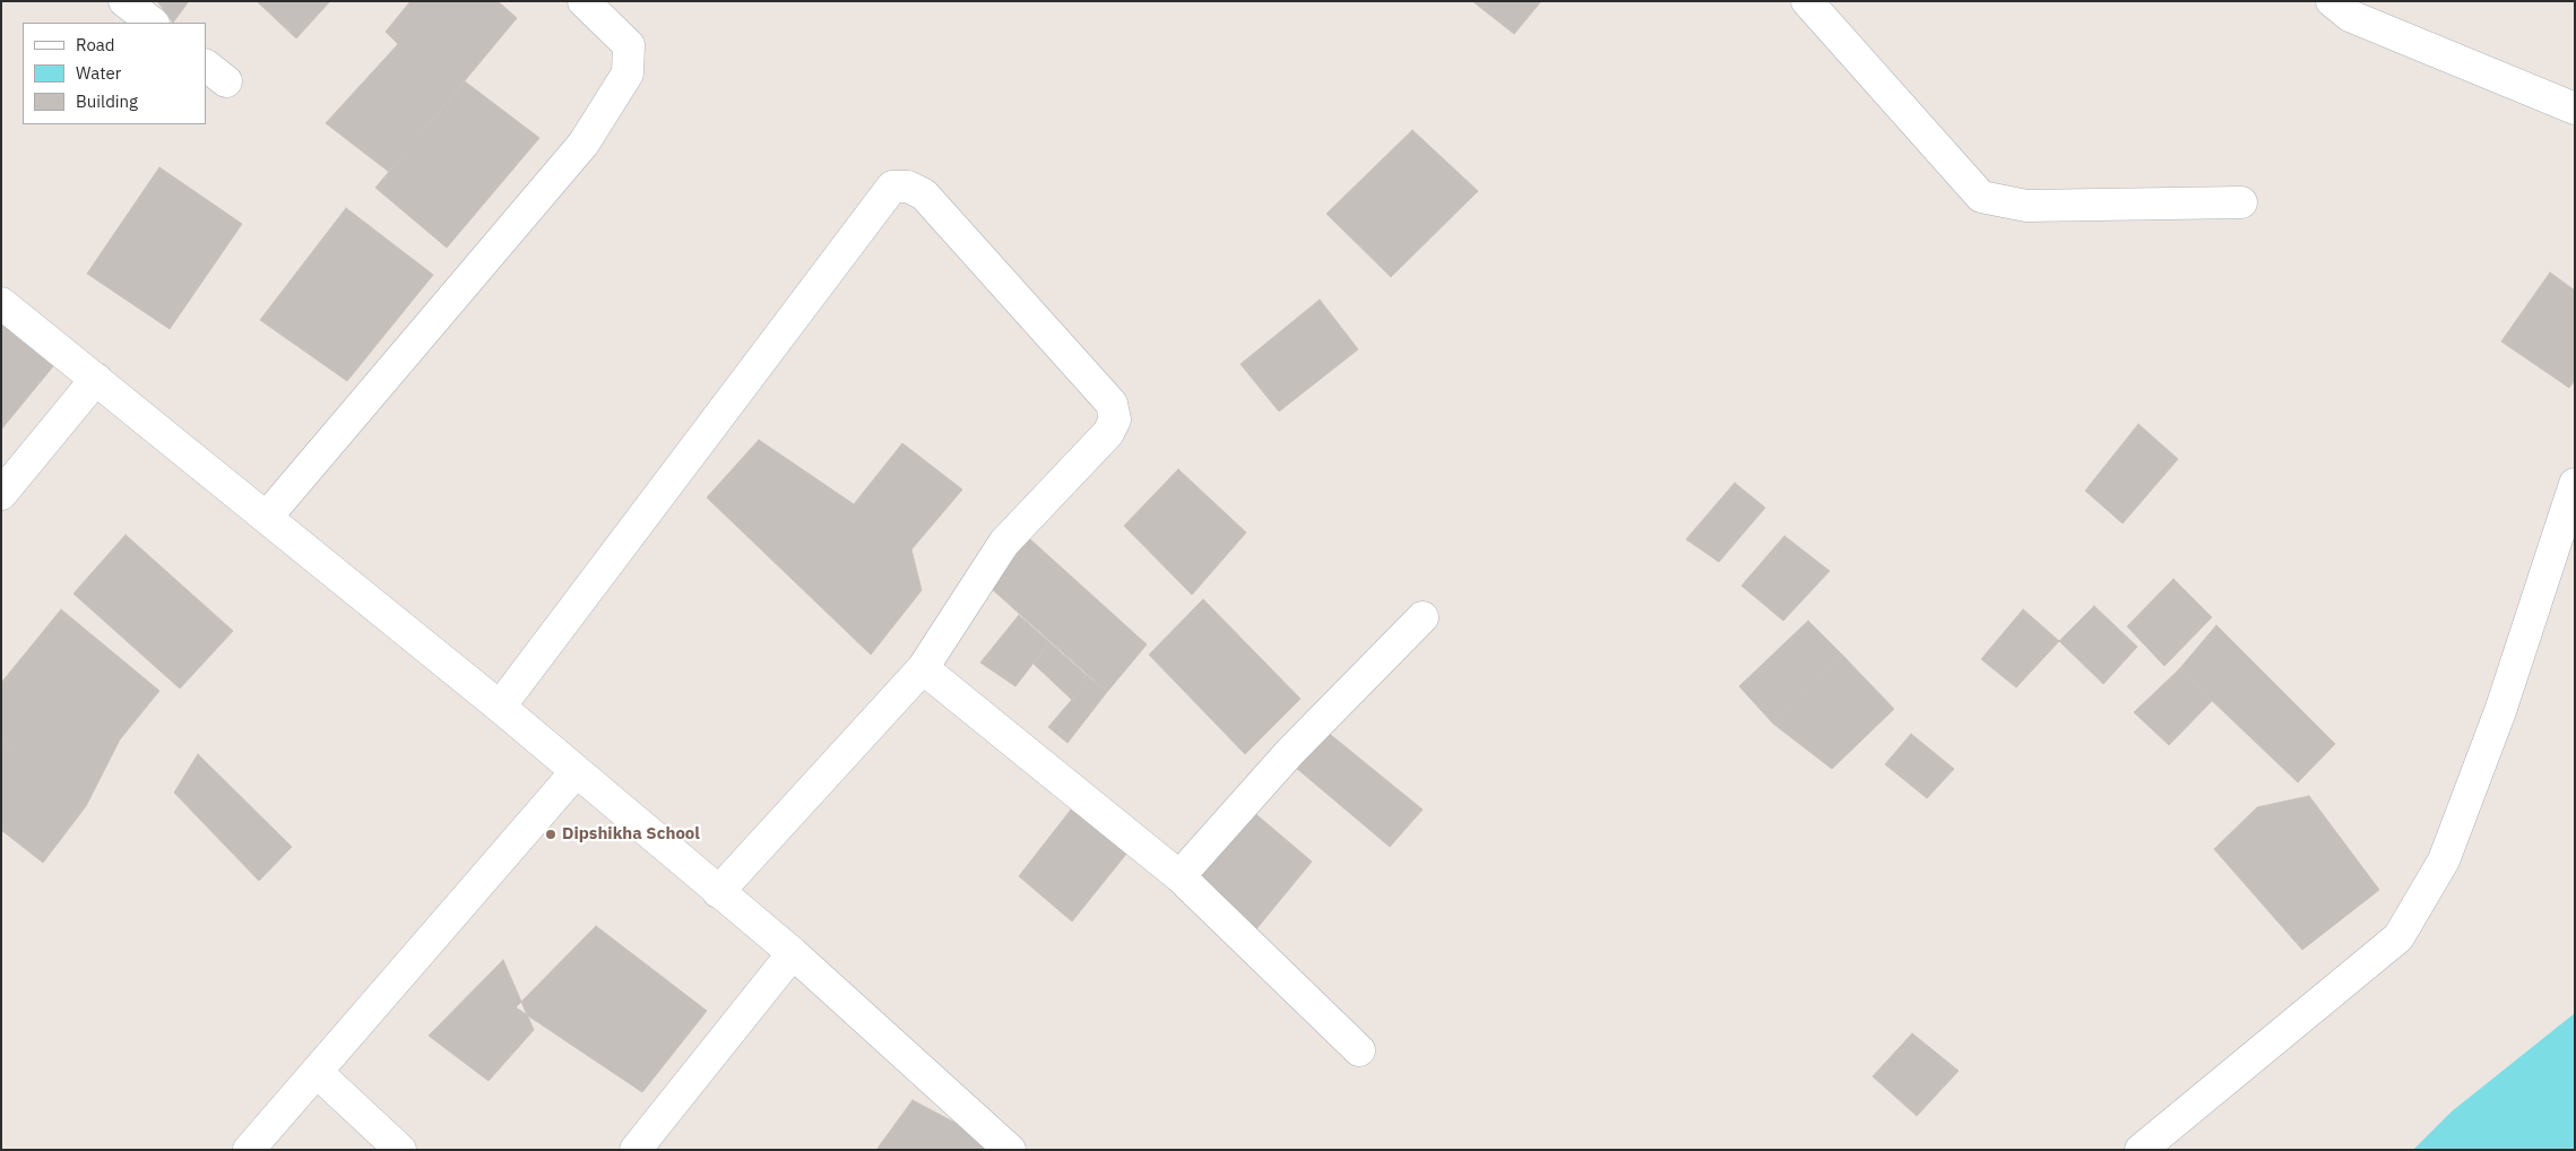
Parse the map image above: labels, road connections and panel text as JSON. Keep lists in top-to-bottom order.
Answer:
{
  "places": ["Dipshikha School"],
  "legend": ["Road", "Water", "Building"]
}
